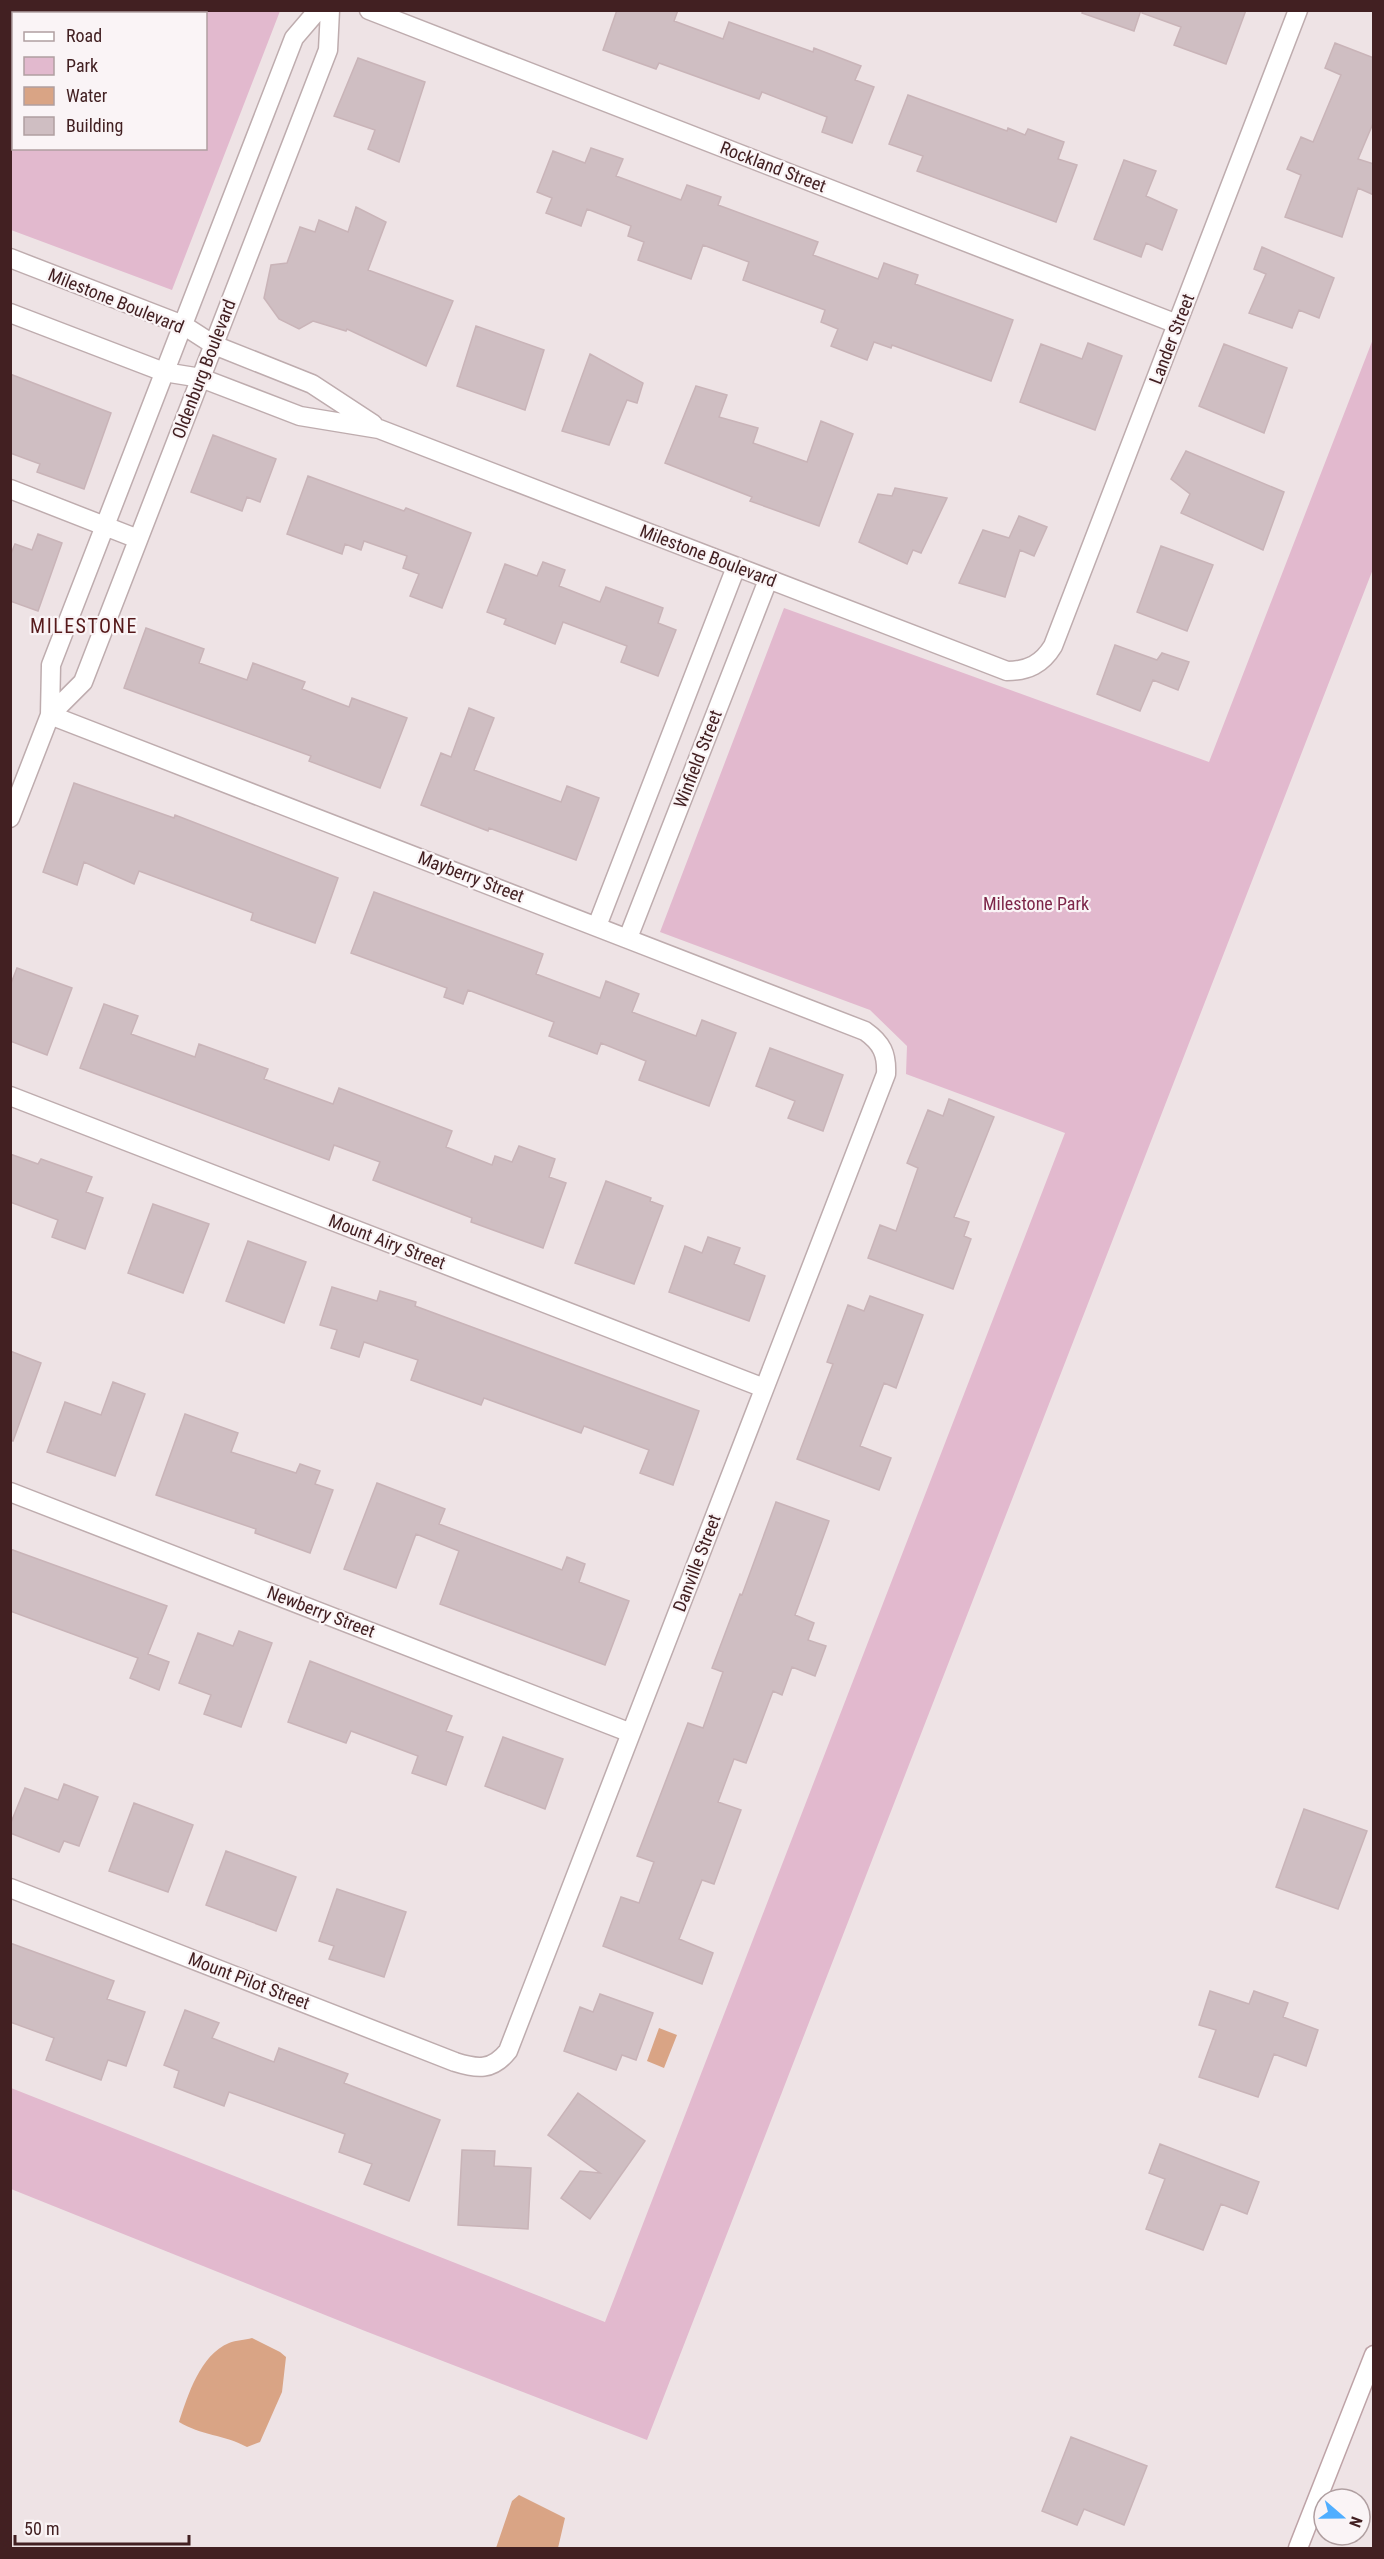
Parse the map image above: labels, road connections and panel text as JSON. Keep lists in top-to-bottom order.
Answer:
{
  "streets": {
    "street": [
      "Rockland Street",
      "Milestone Boulevard",
      "Lander Street",
      "Oldenburg Boulevard",
      "Winfield Street",
      "Mayberry Street",
      "Mount Airy Street",
      "Danville Street",
      "Newberry Street",
      "Mount Pilot Street"
    ]
  },
  "crossings": [
    ["Rockland Street", "Lander Street"],
    ["Milestone Boulevard", "Lander Street"],
    ["Milestone Boulevard", "Oldenburg Boulevard"],
    ["Milestone Boulevard", "Winfield Street"],
    ["Oldenburg Boulevard", "Mayberry Street"],
    ["Winfield Street", "Mayberry Street"],
    ["Mayberry Street", "Danville Street"],
    ["Mount Airy Street", "Danville Street"],
    ["Danville Street", "Newberry Street"],
    ["Danville Street", "Mount Pilot Street"]
  ],
  "districts": ["MILESTONE"],
  "parks": ["Milestone Park"],
  "legend": [
    "Road",
    "Park",
    "Water",
    "Building"
  ],
  "scale_bar": "50 m",
  "north": "right"
}
